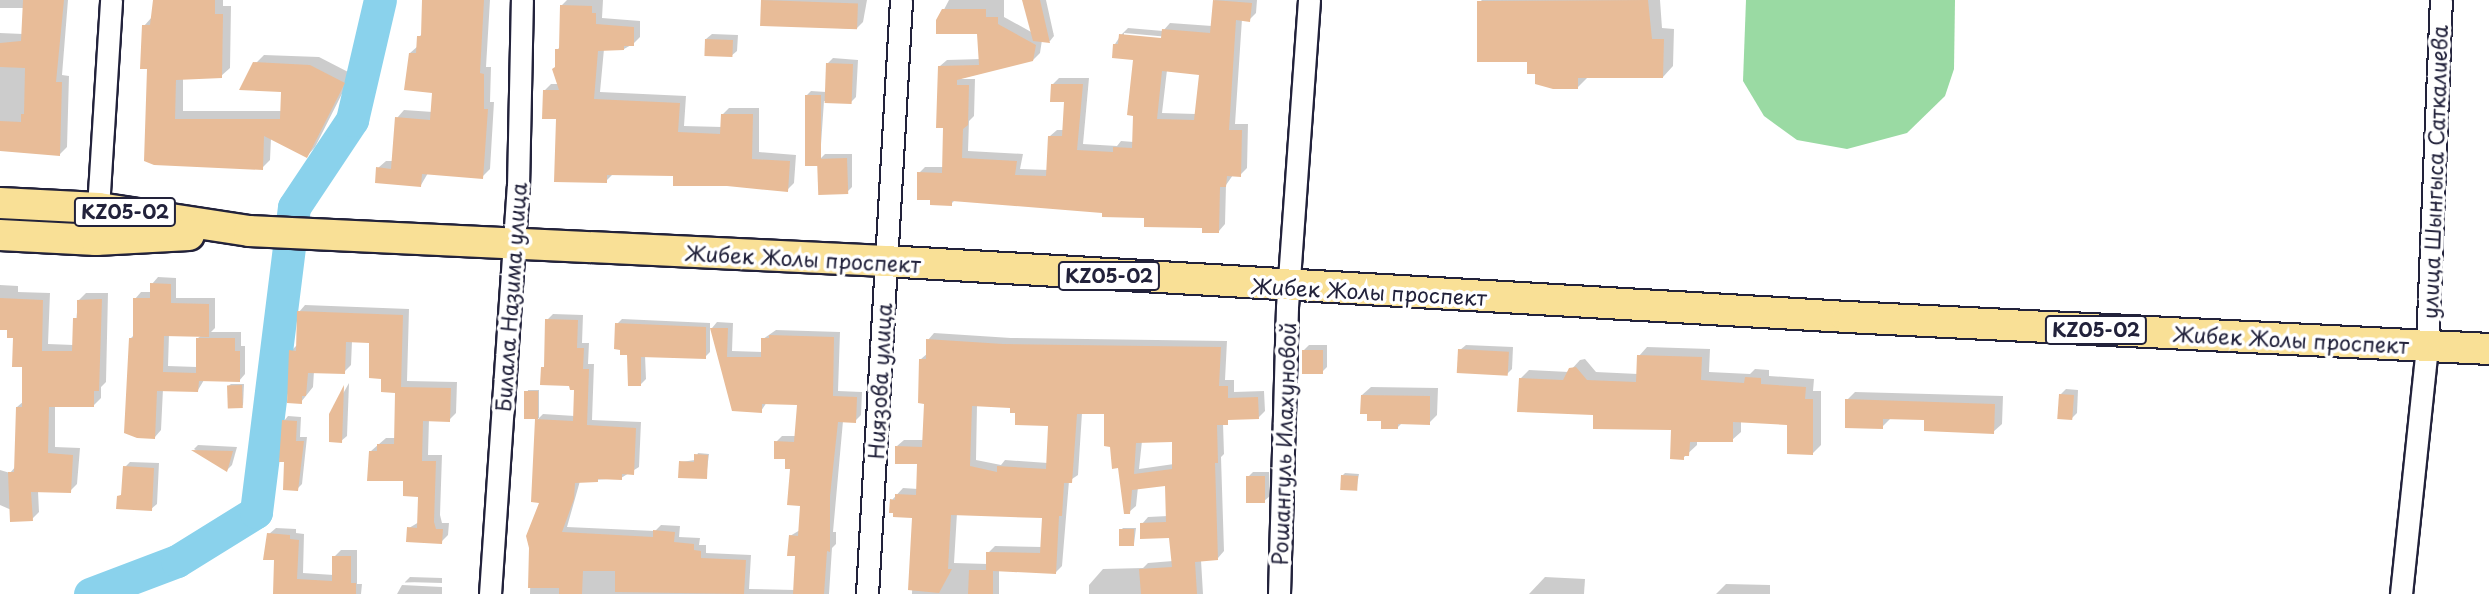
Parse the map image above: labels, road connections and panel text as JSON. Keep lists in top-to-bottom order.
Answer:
{
  "streets": {
    "highway": ["KZ05-02", "Жибек Жолы проспект"],
    "street": [
      "улица Шынгыса Саткалиева",
      "Билала Назима улица",
      "Ниязова улица",
      "Рошангуль Илахуновой"
    ]
  },
  "crossings": [
    ["улица Шынгыса Саткалиева", "Жибек Жолы проспект"],
    ["Жибек Жолы проспект", "Билала Назима улица"],
    ["Жибек Жолы проспект", "Ниязова улица"],
    ["Жибек Жолы проспект", "Рошангуль Илахуновой"]
  ]
}
